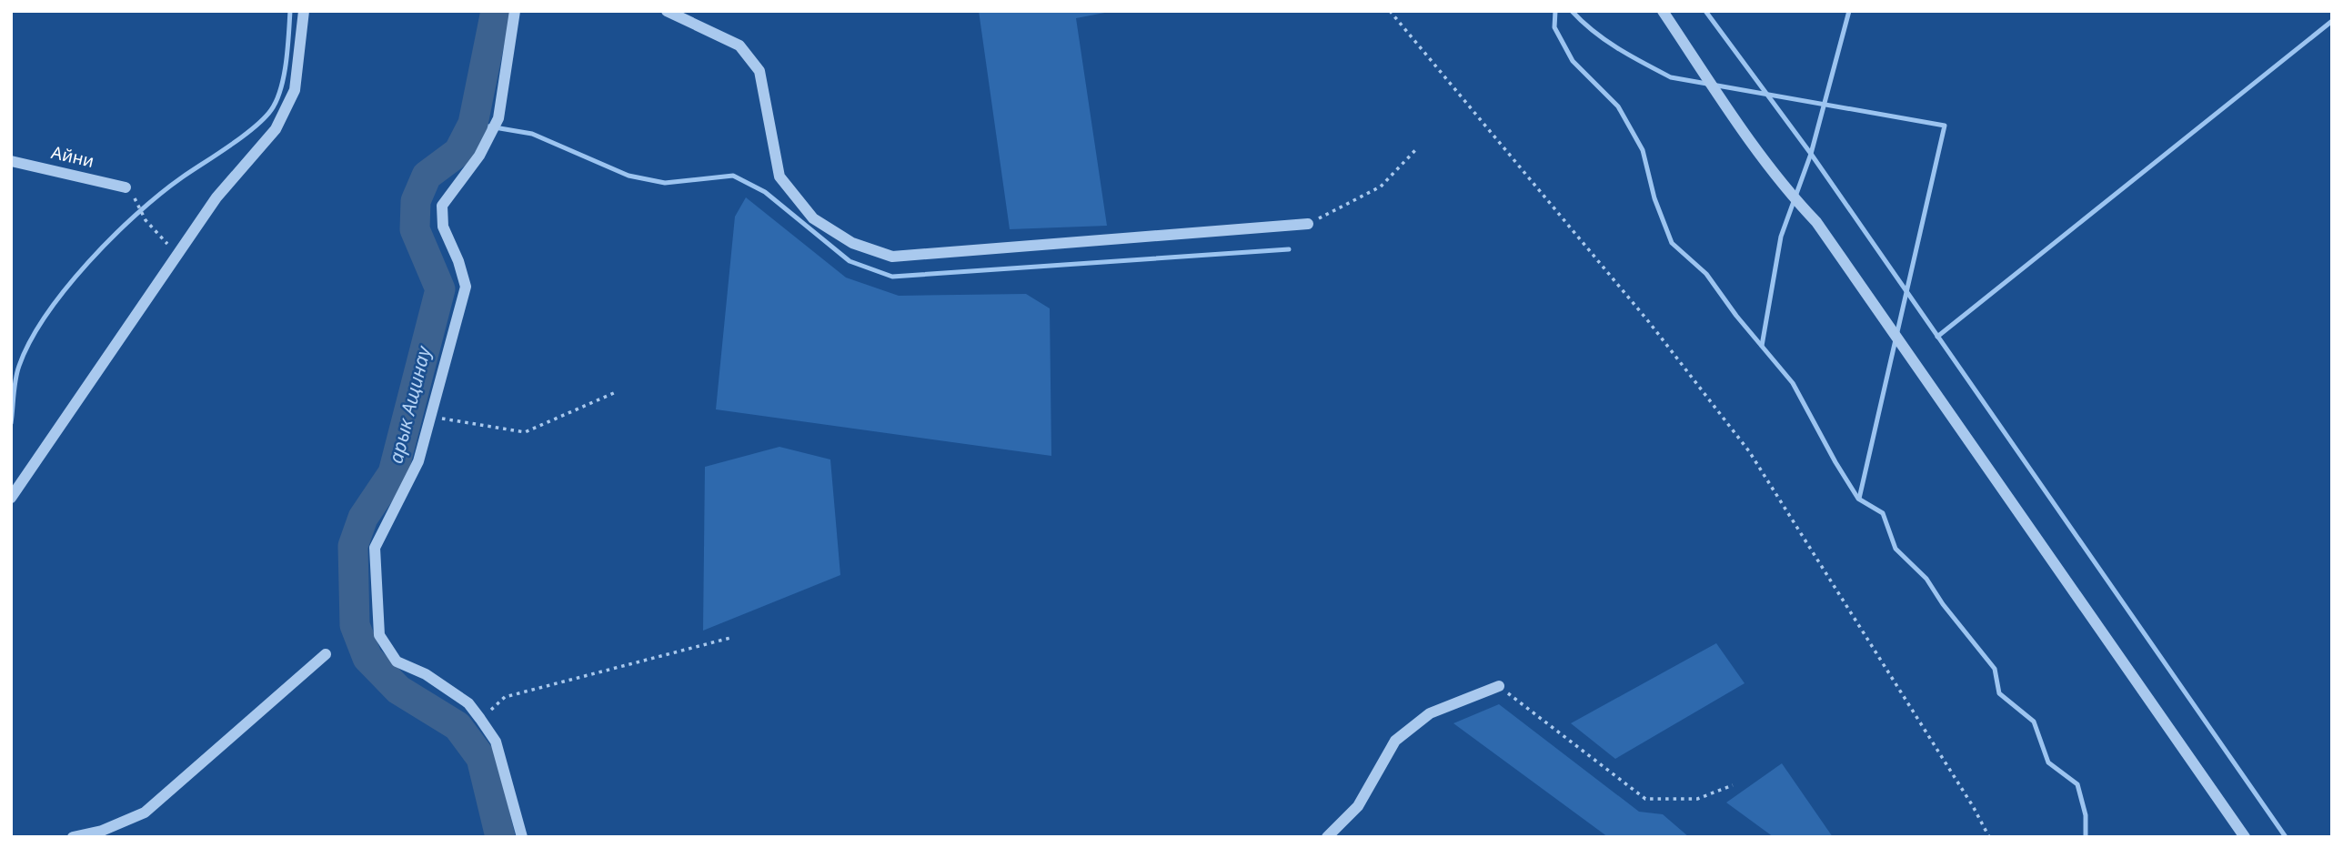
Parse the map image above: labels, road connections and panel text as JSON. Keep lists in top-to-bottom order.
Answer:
{
  "streets": {
    "street": ["Айни"]
  },
  "water": ["арык Ащинау"]
}
